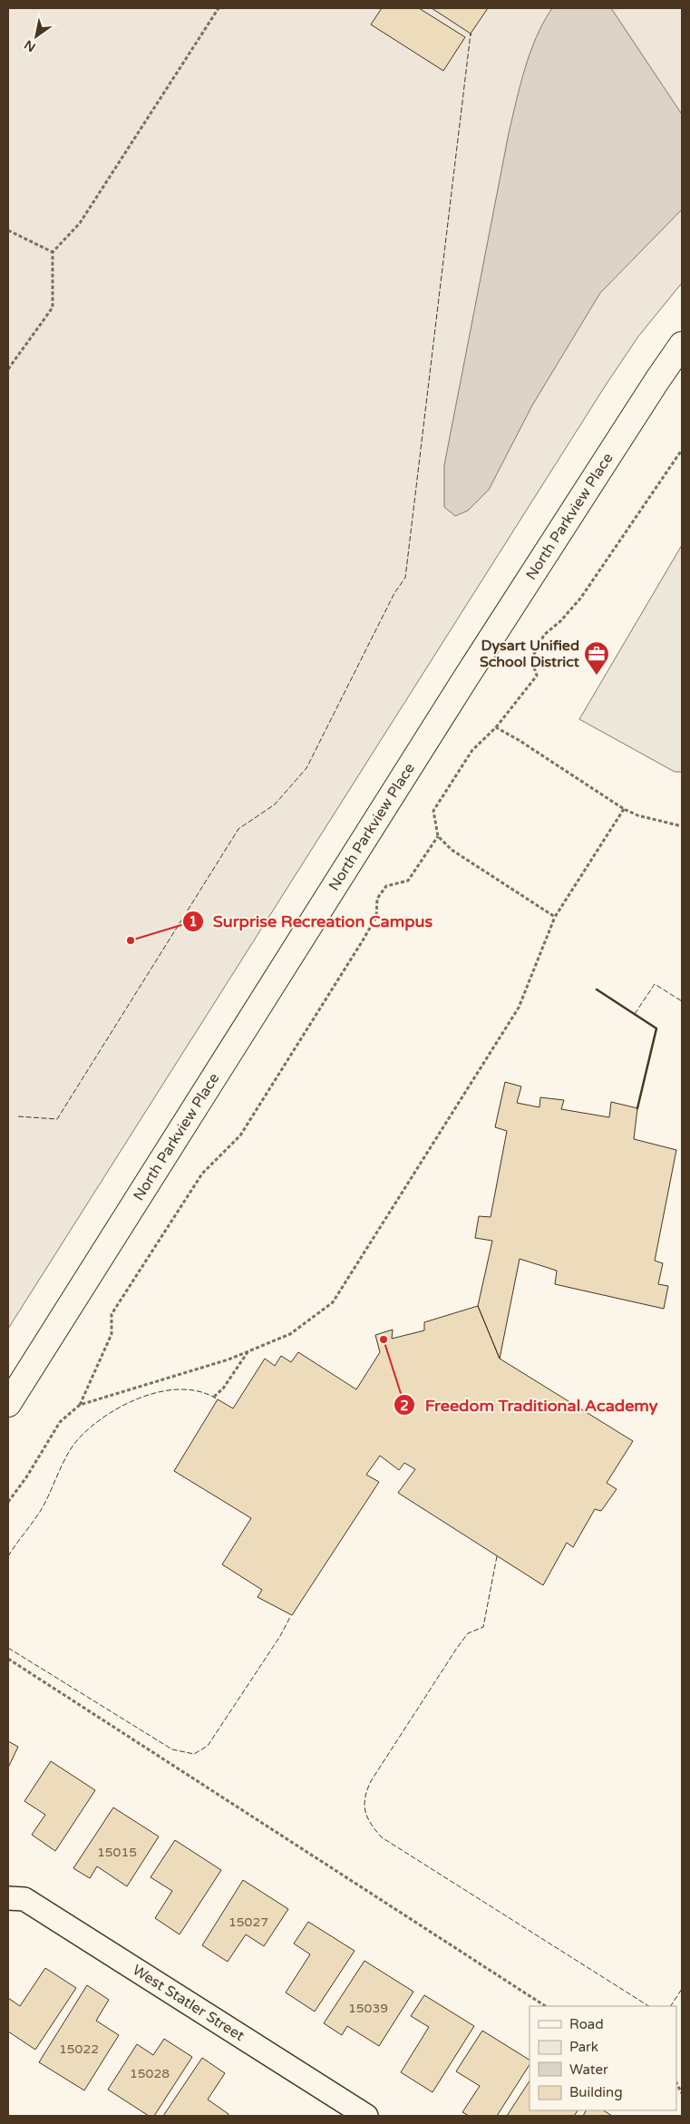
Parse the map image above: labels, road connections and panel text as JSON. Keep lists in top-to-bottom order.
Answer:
{
  "streets": {
    "street": ["North Parkview Place", "West Statler Street"]
  },
  "places": {
    "office": ["Dysart Unified School District"],
    "other": ["Surprise Recreation Campus", "Freedom Traditional Academy"]
  },
  "house_numbers": [
    "15015",
    "15027",
    "15039",
    "15022",
    "15028"
  ],
  "legend": [
    "Road",
    "Park",
    "Water",
    "Building"
  ],
  "north": "bottom left"
}
